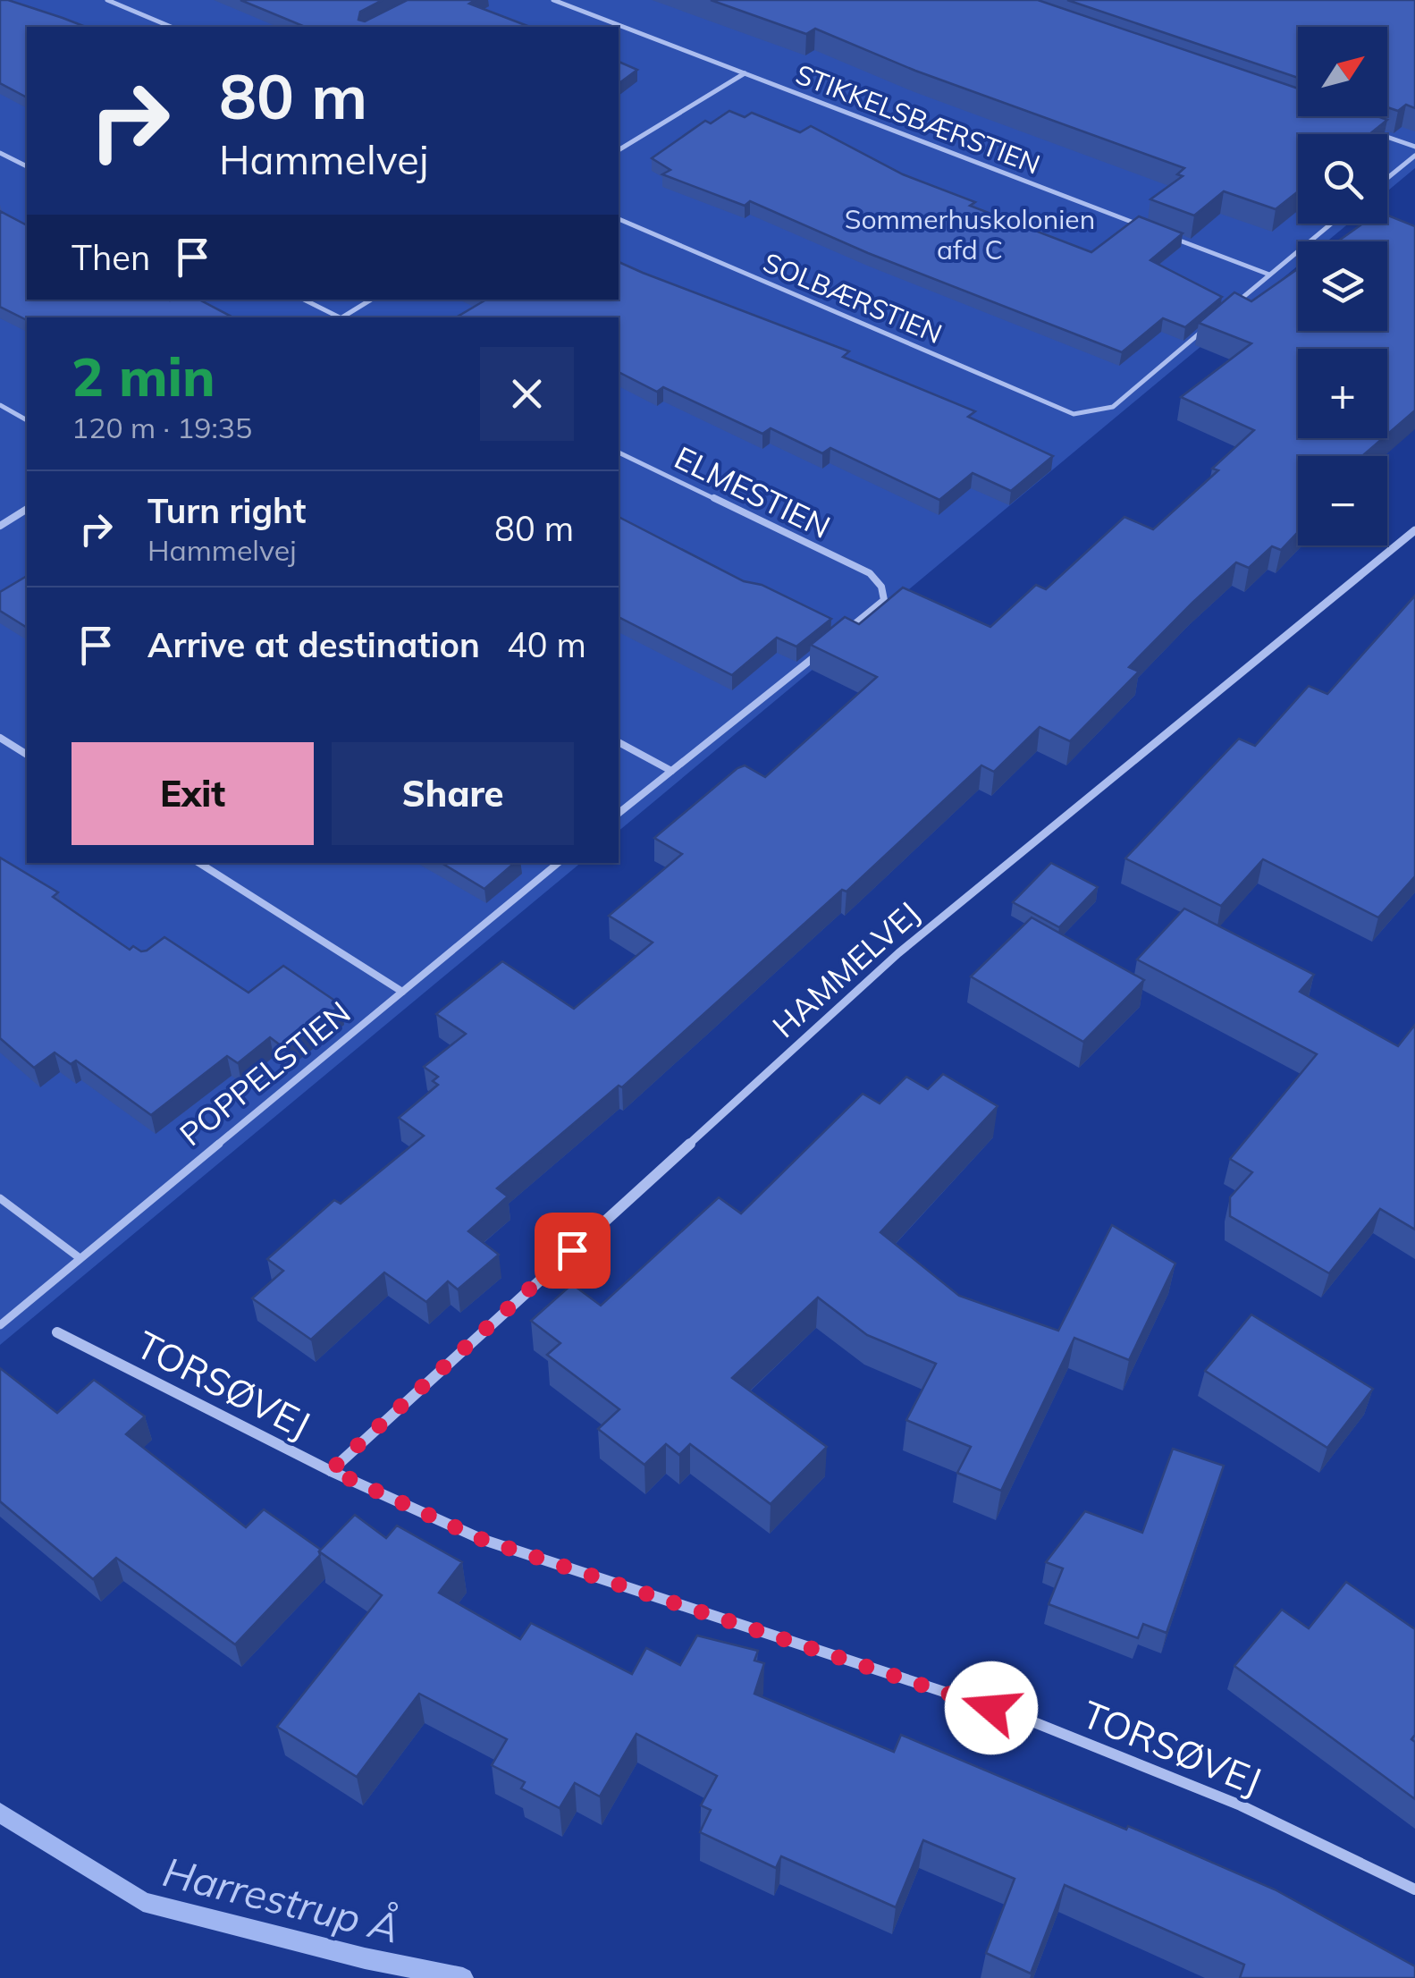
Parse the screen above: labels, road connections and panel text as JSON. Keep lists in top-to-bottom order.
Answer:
{
  "streets": {
    "street": ["HAMMELVEJ", "TORSØVEJ"],
    "lane": [
      "STIKKELSBÆRSTIEN",
      "SOLBÆRSTIEN",
      "ELMESTIEN",
      "POPPELSTIEN"
    ]
  },
  "crossings": [
    ["HAMMELVEJ", "TORSØVEJ"]
  ],
  "water": ["Harrestrup Å"],
  "parks": ["Sommerhuskolonien afd C"],
  "north": "top right",
  "page": {
    "map_buttons": ["+", "−"],
    "turn": ["80 m", "Hammelvej"],
    "then": "Then",
    "heading": ["2 min", "120 m · 19:35"],
    "list": [
      {
        "name": "Turn right",
        "note": "Hammelvej",
        "value": "80 m"
      },
      {
        "name": "Arrive at destination",
        "value": "40 m"
      }
    ],
    "buttons": ["Exit", "Share"]
  }
}
